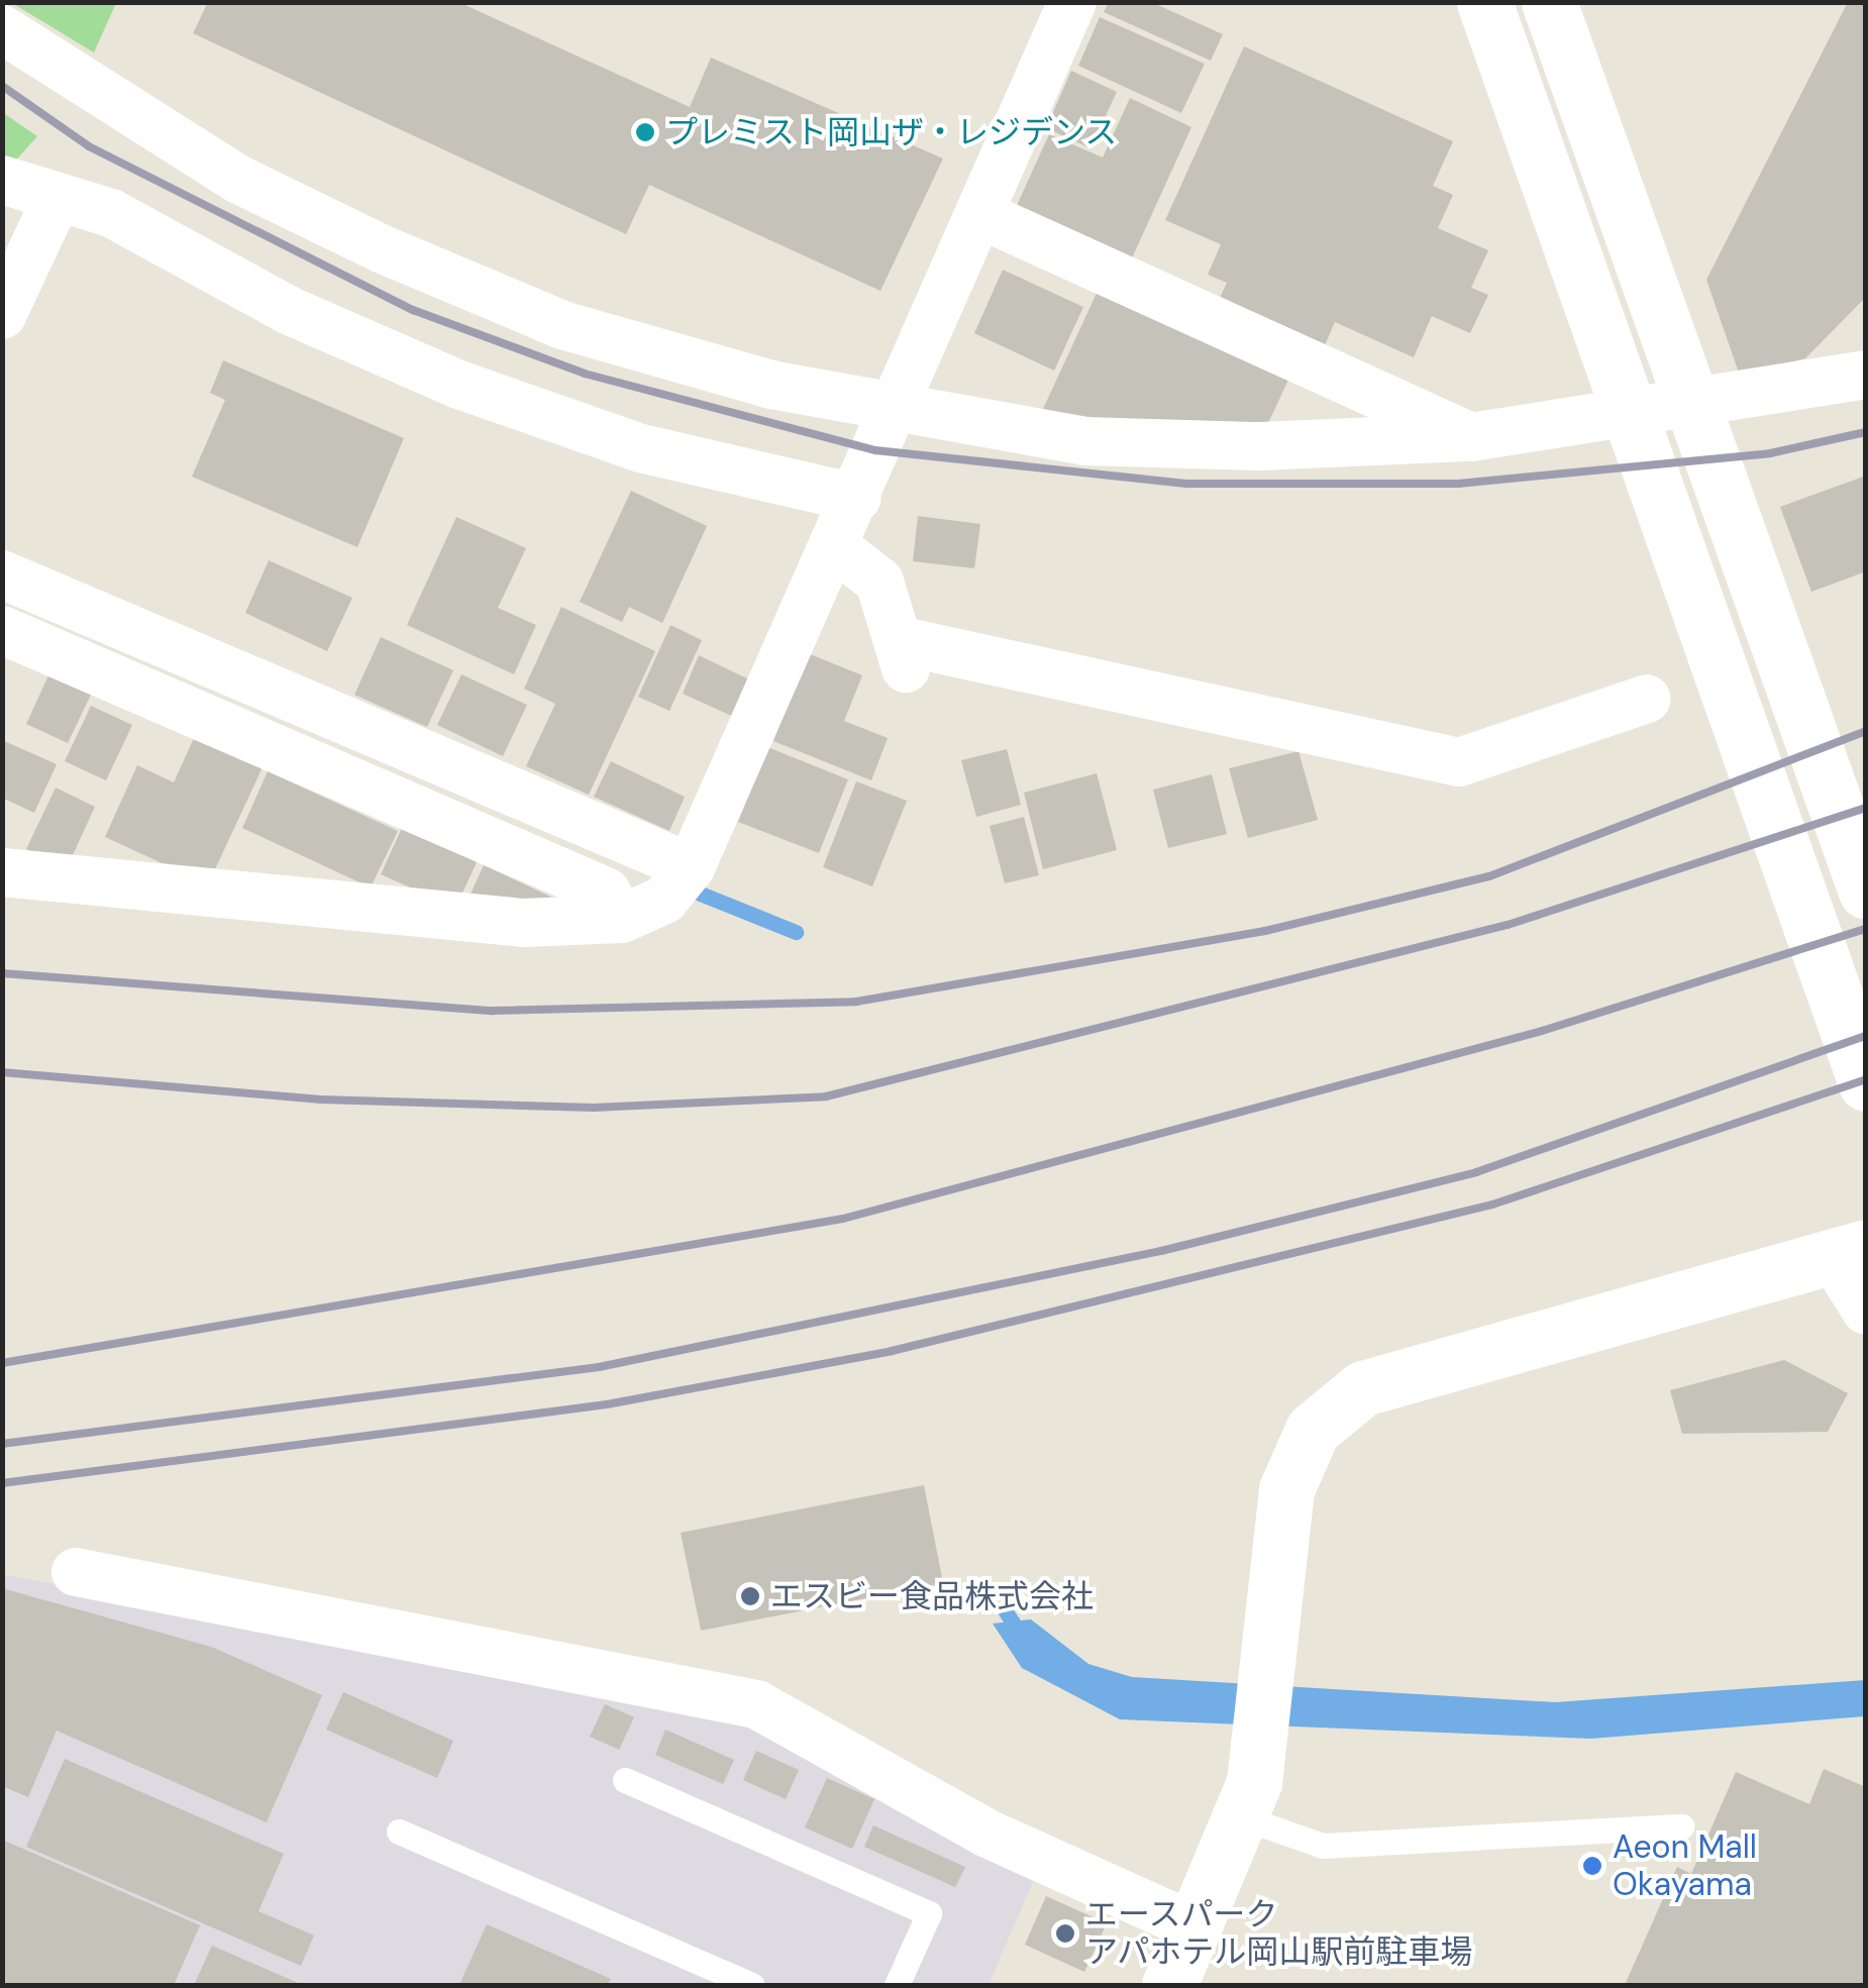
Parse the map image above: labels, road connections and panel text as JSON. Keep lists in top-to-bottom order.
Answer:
{
  "places": [
    "プレミスト岡山ザ・レジデンス",
    "エスビー食品株式会社",
    "Aeon Mall Okayama",
    "エースパーク アパホテル岡山駅前駐車場"
  ]
}
